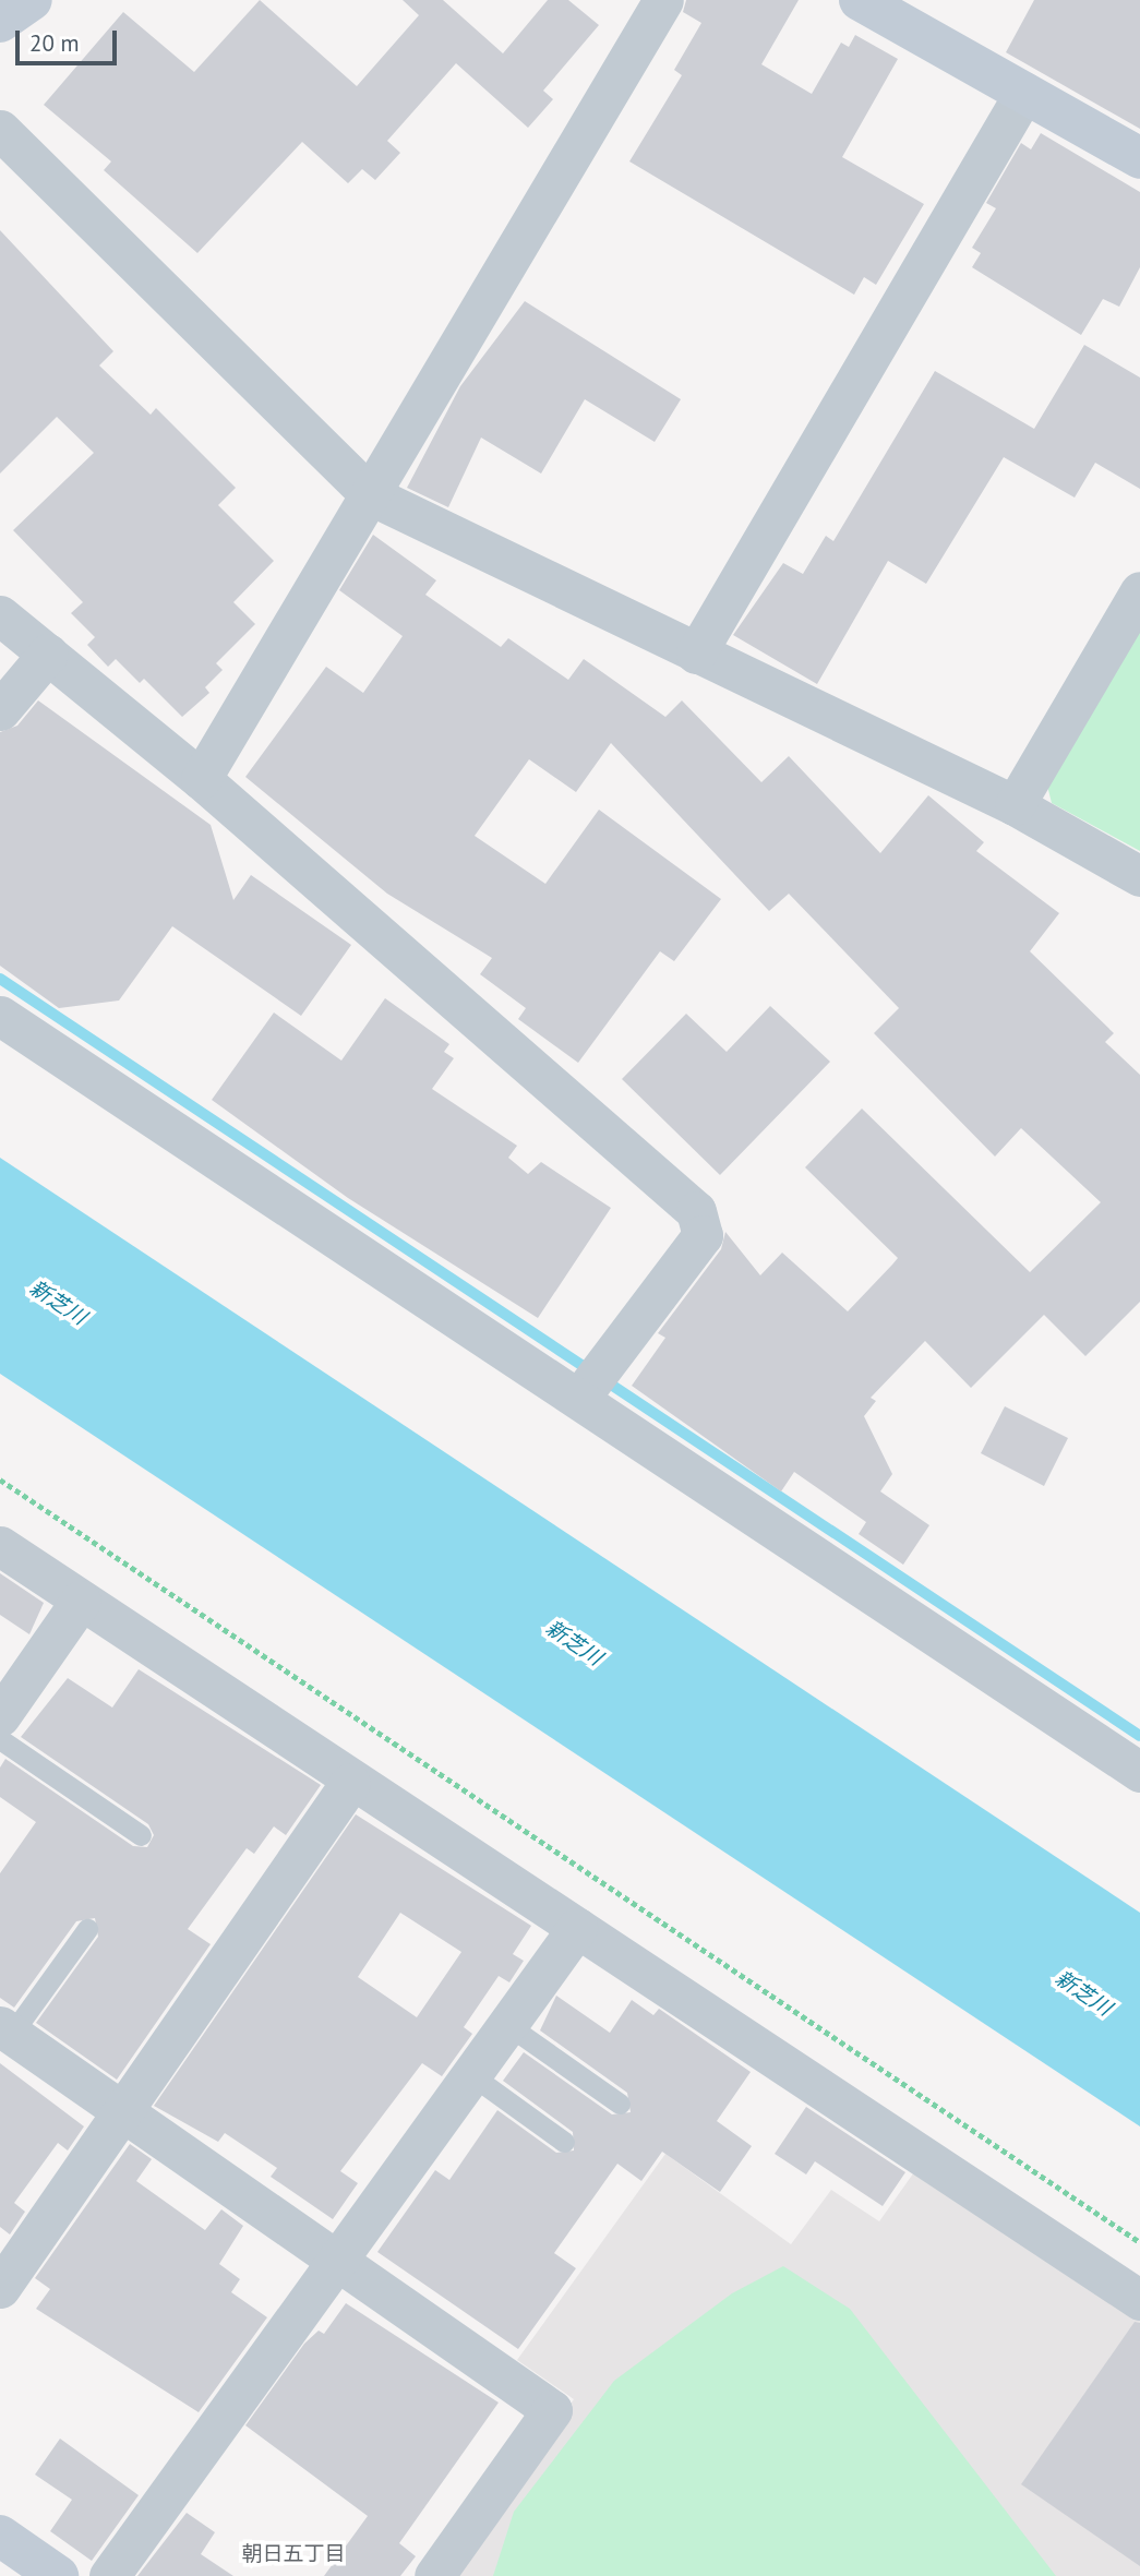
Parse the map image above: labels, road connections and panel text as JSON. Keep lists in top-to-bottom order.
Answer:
{
  "districts": ["朝日五丁目"],
  "water": ["新芝川"],
  "scale_bar": "20 m"
}
